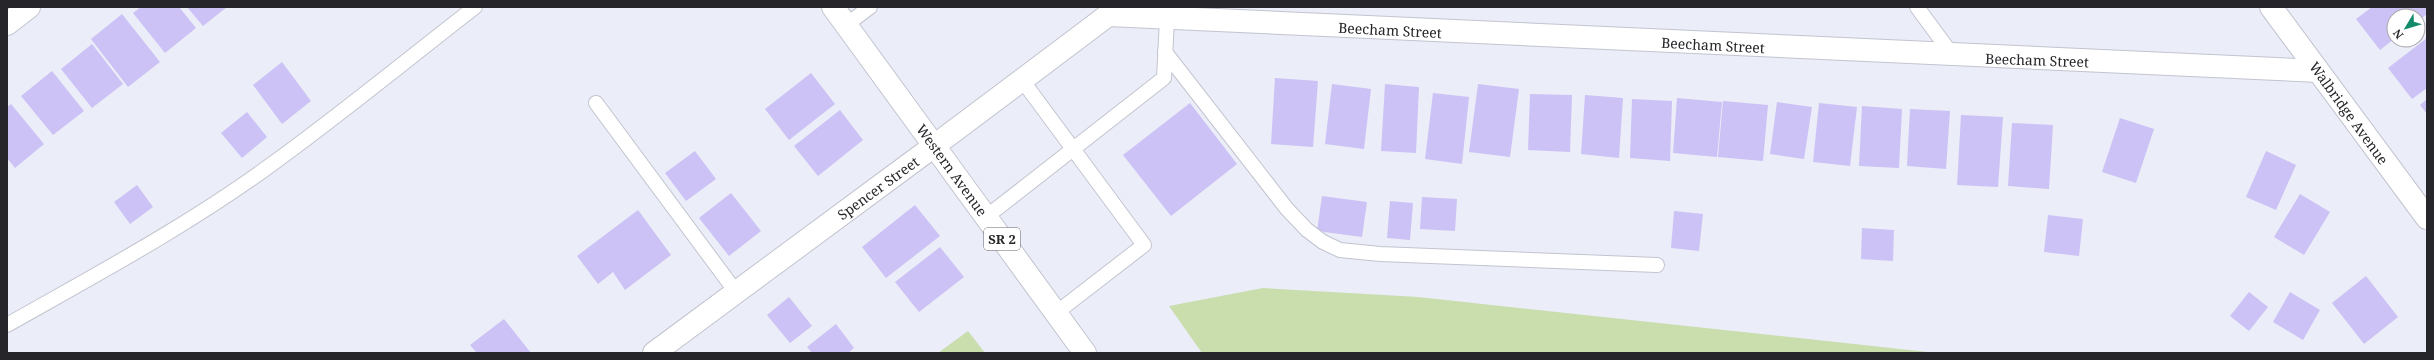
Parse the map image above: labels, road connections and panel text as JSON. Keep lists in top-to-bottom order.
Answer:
{
  "streets": {
    "street": [
      "Beecham Street",
      "Walbridge Avenue",
      "Western Avenue",
      "Spencer Street",
      "SR 2"
    ]
  },
  "crossings": [
    ["Beecham Street", "Walbridge Avenue"],
    ["Beecham Street", "Spencer Street"],
    ["Western Avenue", "Spencer Street"]
  ],
  "north": "bottom left"
}
